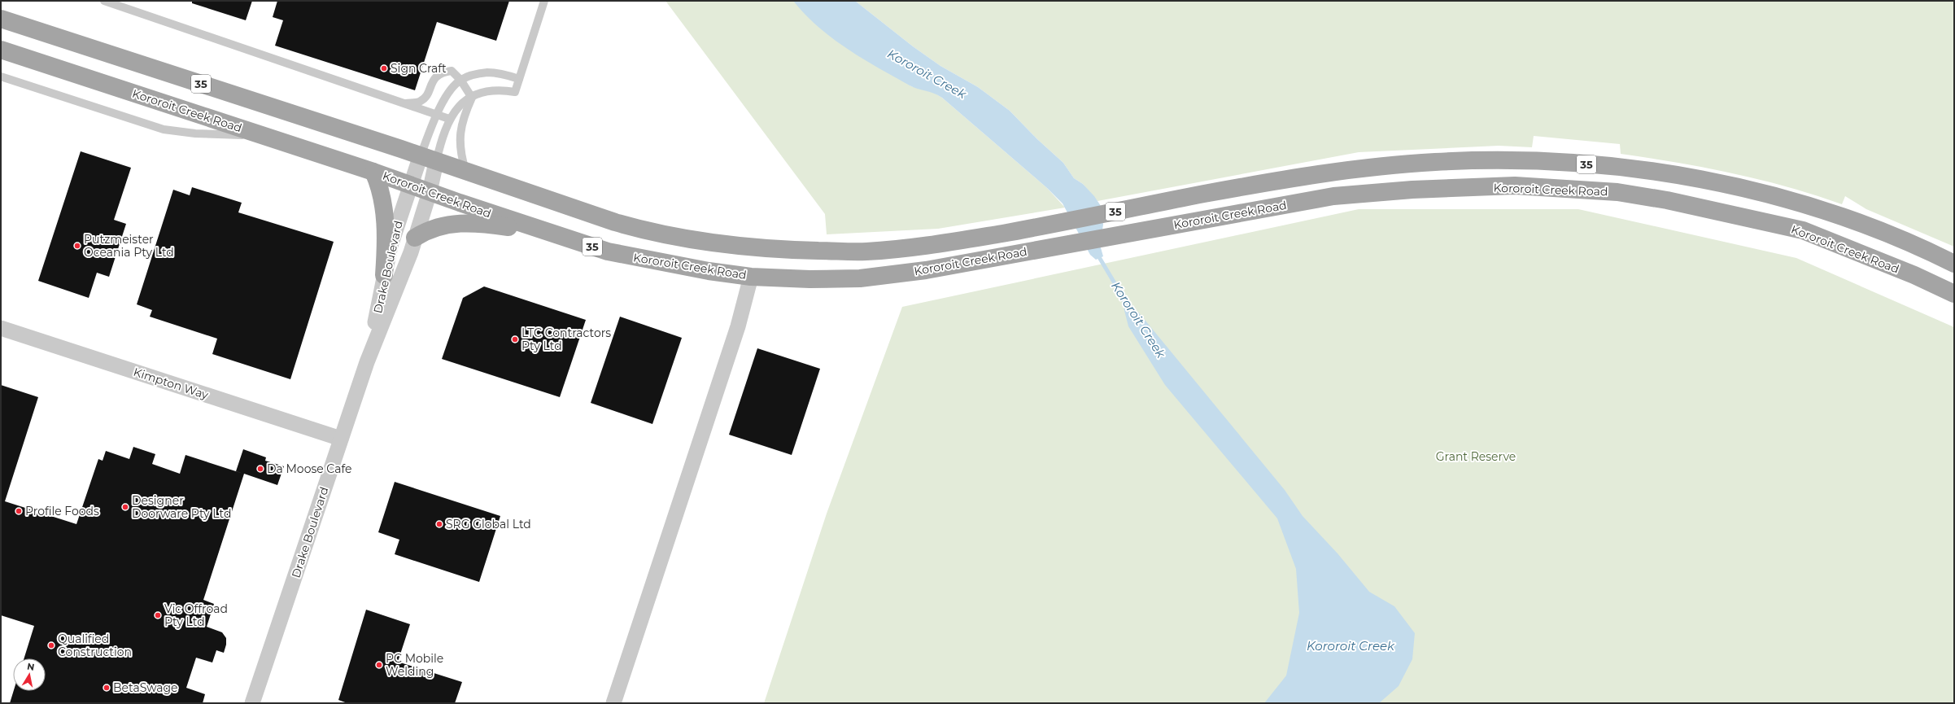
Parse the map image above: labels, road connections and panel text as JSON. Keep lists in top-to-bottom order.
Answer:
{
  "streets": {
    "main road": ["35", "Kororoit Creek Road"],
    "street": ["Drake Boulevard", "Kimpton Way"]
  },
  "crossings": [
    ["Kororoit Creek Road", "Drake Boulevard"],
    ["Drake Boulevard", "Kimpton Way"]
  ],
  "water": ["Kororoit Creek"],
  "parks": ["Grant Reserve"],
  "places": [
    "Sign Craft",
    "Putzmeister Oceania Pty Ltd",
    "LTC Contractors Pty Ltd",
    "Da Moose Cafe",
    "Designer Doorware Pty Ltd",
    "Profile Foods",
    "SRG Global Ltd",
    "Vic Offroad Pty Ltd",
    "Qualified Construction",
    "PC Mobile Welding",
    "BetaSwage"
  ],
  "north": "top"
}
